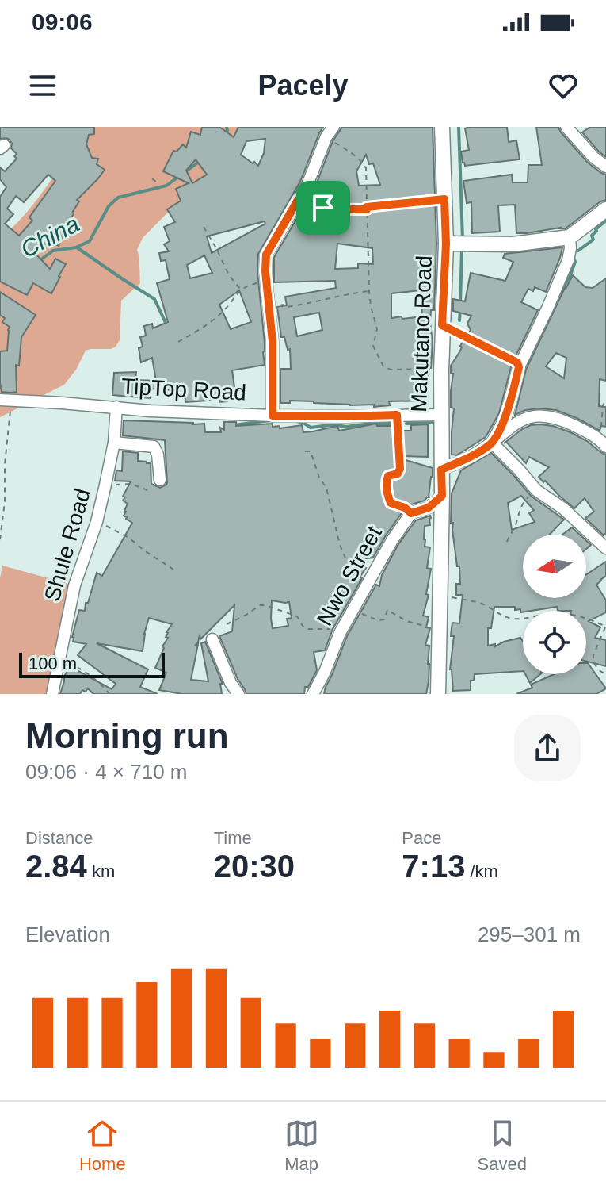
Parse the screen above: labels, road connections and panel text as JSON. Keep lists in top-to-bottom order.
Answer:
{
  "streets": {
    "street": [
      "Makutano Road",
      "TipTop Road",
      "Shule Road",
      "Nwo Street"
    ]
  },
  "crossings": [
    ["Makutano Road", "TipTop Road"],
    ["Makutano Road", "Nwo Street"],
    ["TipTop Road", "Shule Road"]
  ],
  "water": ["China"],
  "scale_bar": "100 m",
  "north": "left",
  "page": {
    "status": "09:06",
    "header": "Pacely",
    "scale": "100 m",
    "heading": ["Morning run", "09:06 · 4 × 710 m"],
    "stats": [
      ["Distance", "2.84 km"],
      ["Time", "20:30"],
      ["Pace", "7:13 /km"]
    ],
    "chart": ["Elevation", "295–301 m"],
    "tabs": ["Home", "Map", "Saved"]
  }
}
